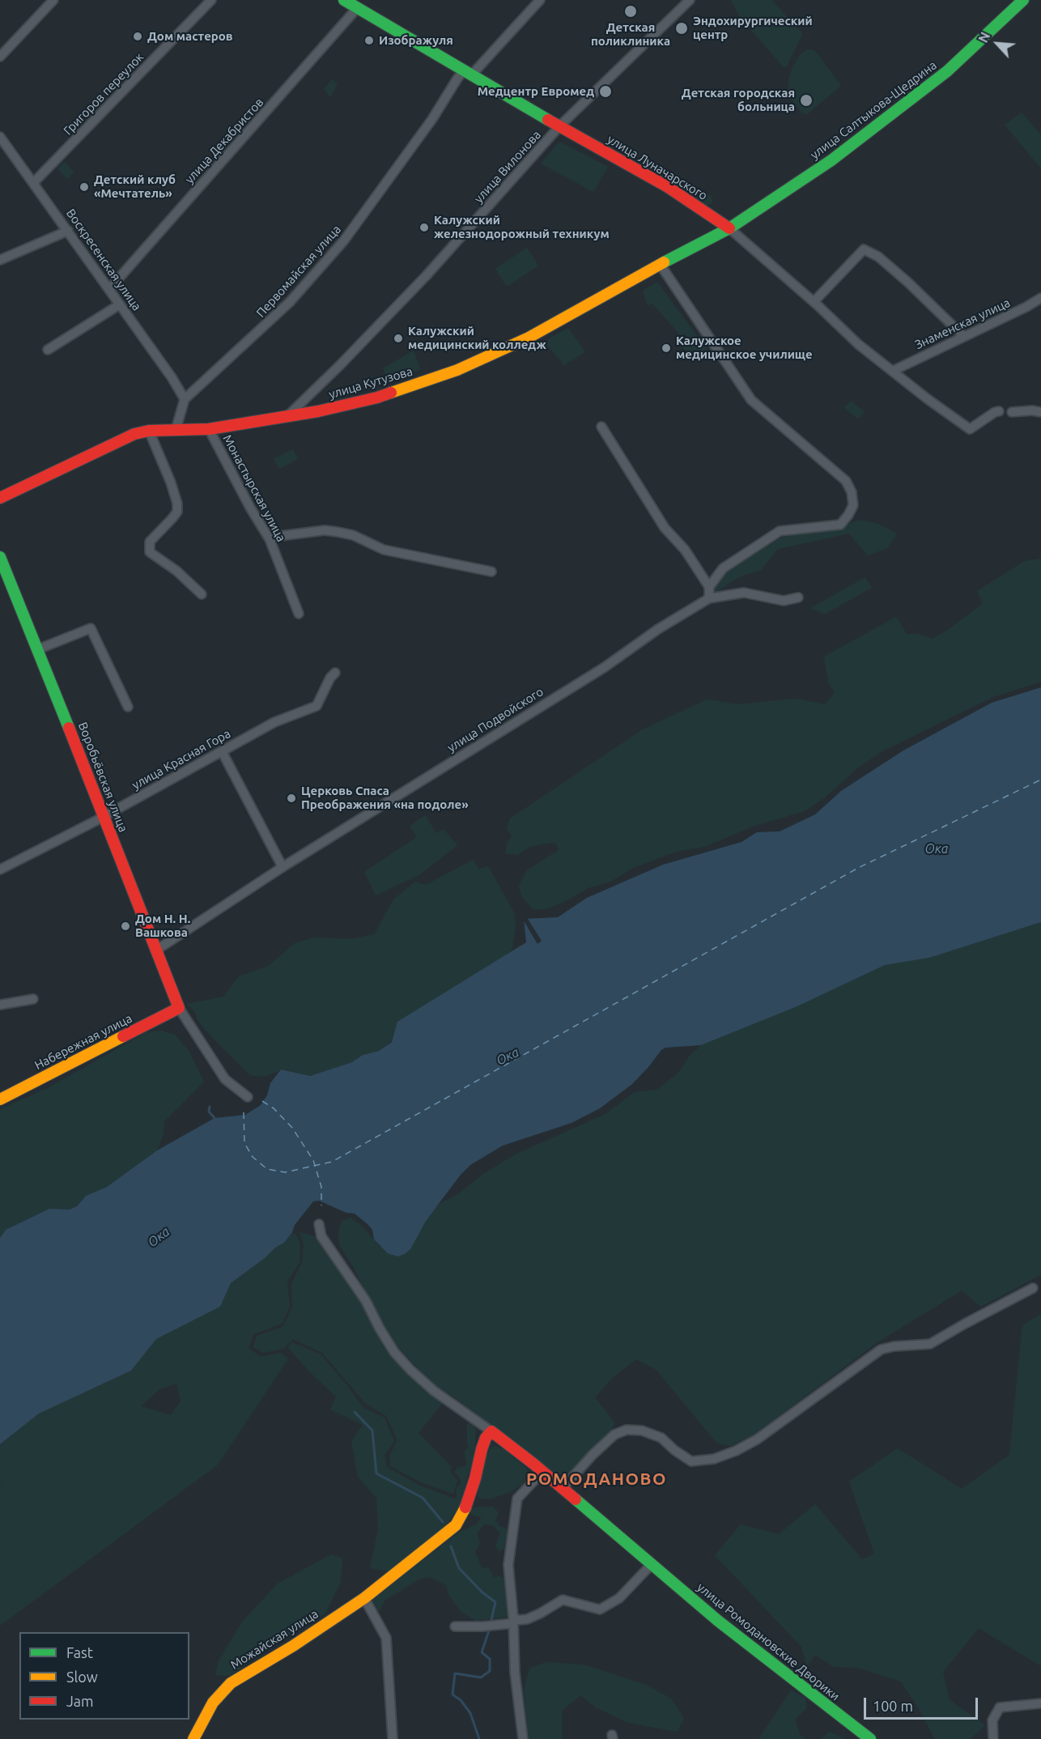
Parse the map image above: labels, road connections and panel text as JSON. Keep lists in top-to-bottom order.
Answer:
{
  "streets": {
    "street": [
      "Григоров переулок",
      "улица Салтыкова-Щедрина",
      "улица Декабристов",
      "улица Вилонова",
      "улица Луначарского",
      "Воскресенская улица",
      "Первомайская улица",
      "Знаменская улица",
      "улица Кутузова",
      "Монастырская улица",
      "улица Подвойского",
      "улица Красная Гора",
      "Воробьёвская улица",
      "Набережная улица",
      "Можайская улица",
      "улица Ромодановские Дворики"
    ]
  },
  "crossings": [
    ["Григоров переулок", "Воскресенская улица"],
    ["улица Салтыкова-Щедрина", "улица Луначарского"],
    ["улица Салтыкова-Щедрина", "улица Кутузова"],
    ["улица Декабристов", "улица Луначарского"],
    ["улица Декабристов", "Воскресенская улица"],
    ["улица Вилонова", "улица Луначарского"],
    ["улица Вилонова", "улица Кутузова"],
    ["улица Луначарского", "Первомайская улица"],
    ["улица Луначарского", "Знаменская улица"],
    ["улица Луначарского", "улица Кутузова"],
    ["Воскресенская улица", "Первомайская улица"],
    ["улица Кутузова", "Монастырская улица"],
    ["улица Подвойского", "Воробьёвская улица"],
    ["улица Красная Гора", "Воробьёвская улица"],
    ["Воробьёвская улица", "Набережная улица"],
    ["Можайская улица", "улица Ромодановские Дворики"]
  ],
  "districts": ["РОМОДАНОВО"],
  "water": ["Ока"],
  "places": [
    "Детская поликлиника",
    "Эндохирургический центр",
    "Дом мастеров",
    "Изображуля",
    "Медцентр Евромед",
    "Детская городская больница",
    "Детский клуб «Мечтатель»",
    "Калужский железнодорожный техникум",
    "Калужский медицинский колледж",
    "Калужское медицинское училище",
    "Церковь Спаса Преображения «на подоле»",
    "Дом Н. Н. Вашкова"
  ],
  "legend": ["Fast", "Slow", "Jam"],
  "scale_bar": "100 m",
  "north": "top left"
}
